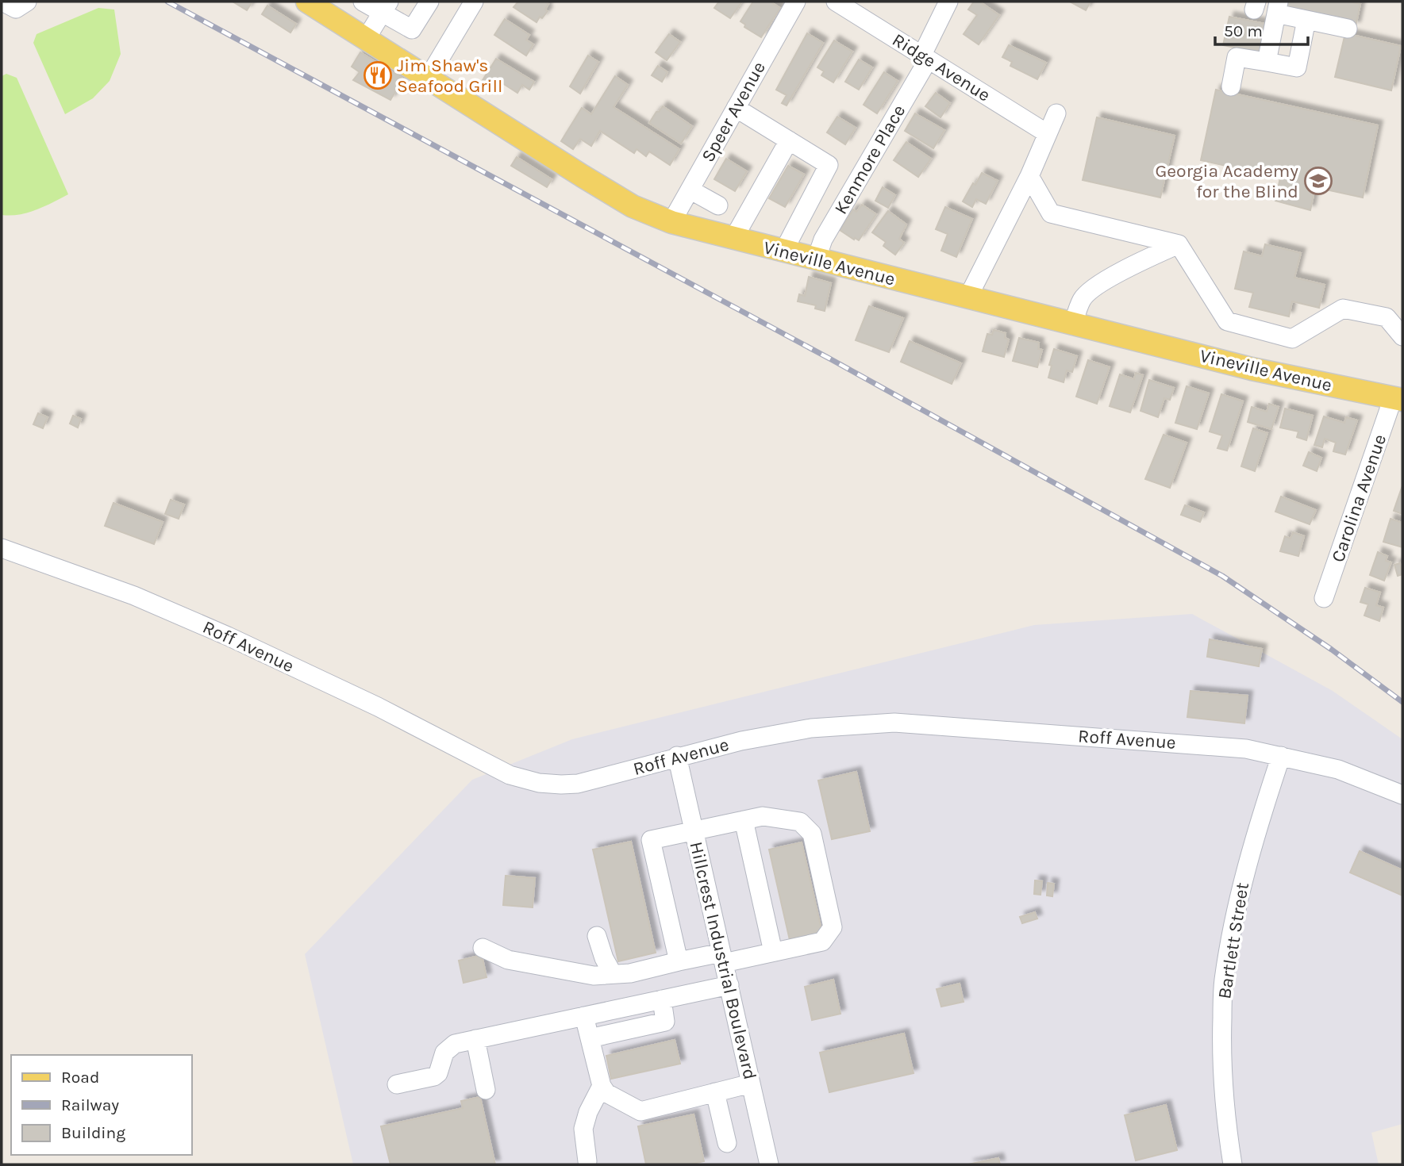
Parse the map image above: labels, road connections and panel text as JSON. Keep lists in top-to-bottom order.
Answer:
{
  "streets": {
    "main road": ["Vineville Avenue"],
    "street": [
      "Ridge Avenue",
      "Speer Avenue",
      "Kenmore Place",
      "Carolina Avenue",
      "Roff Avenue",
      "Bartlett Street",
      "Hillcrest Industrial Boulevard"
    ]
  },
  "crossings": [
    ["Ridge Avenue", "Kenmore Place"],
    ["Speer Avenue", "Vineville Avenue"],
    ["Kenmore Place", "Vineville Avenue"],
    ["Vineville Avenue", "Carolina Avenue"],
    ["Roff Avenue", "Bartlett Street"],
    ["Roff Avenue", "Hillcrest Industrial Boulevard"]
  ],
  "places": {
    "restaurant": ["Jim Shaw's Seafood Grill"],
    "school or university": ["Georgia Academy for the Blind"]
  },
  "legend": ["Road", "Railway", "Building"],
  "scale_bar": "50 m"
}
